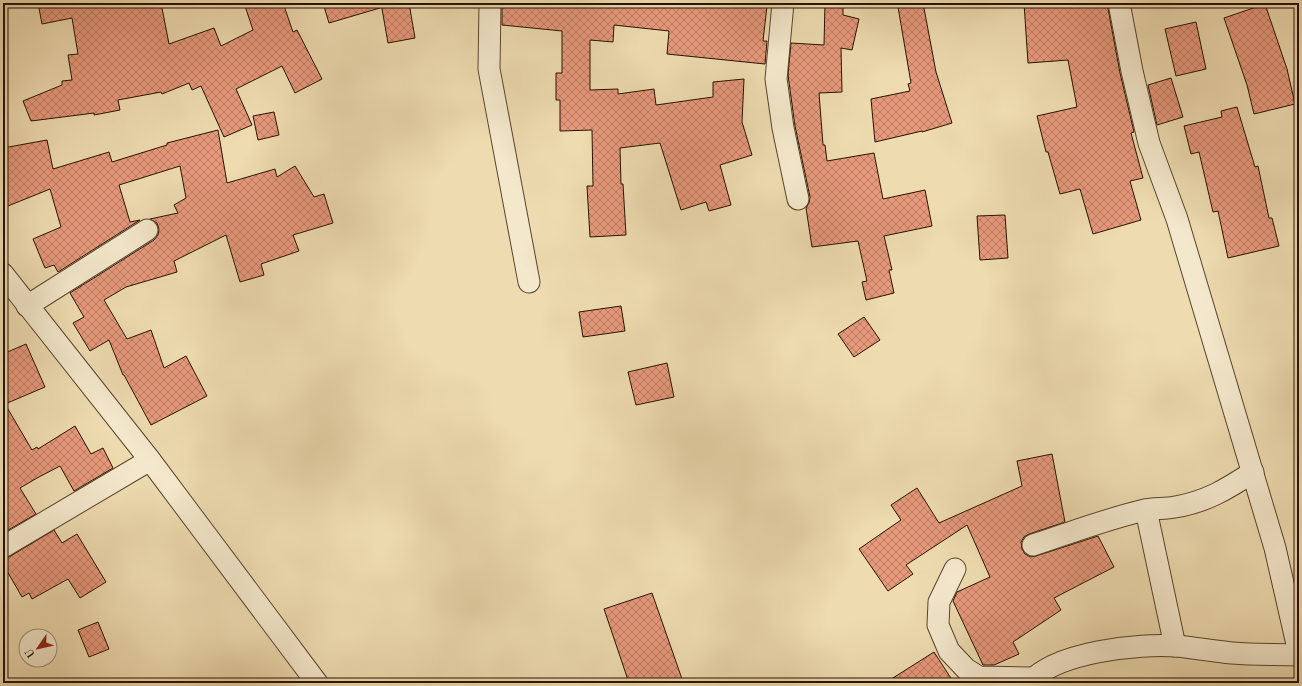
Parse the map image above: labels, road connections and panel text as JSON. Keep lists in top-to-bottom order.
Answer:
{
  "north": "bottom left"
}
